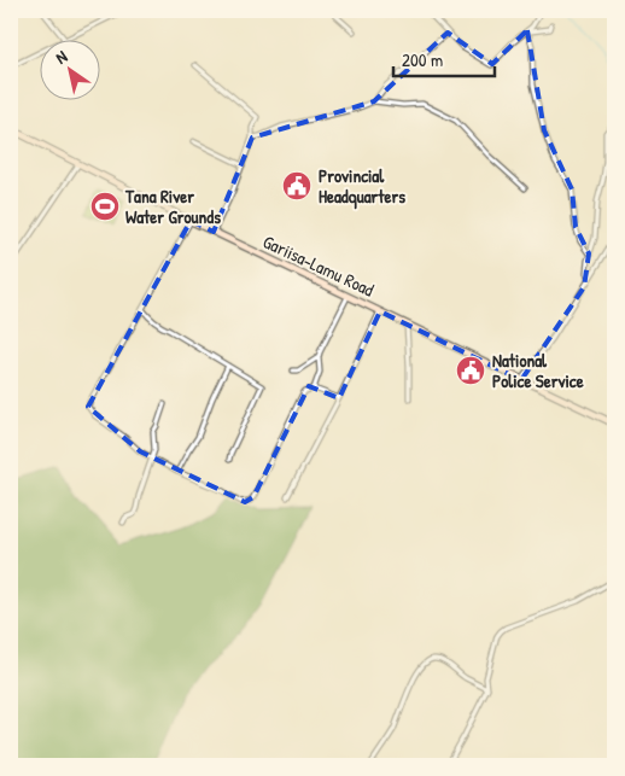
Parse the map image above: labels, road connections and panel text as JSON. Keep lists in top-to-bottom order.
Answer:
{
  "streets": {
    "street": ["Gariisa-Lamu Road"]
  },
  "places": {
    "public building": ["Provincial Headquarters", "National Police Service"],
    "sports": ["Tana River Water Grounds"]
  },
  "scale_bar": "200 m",
  "north": "top left"
}
